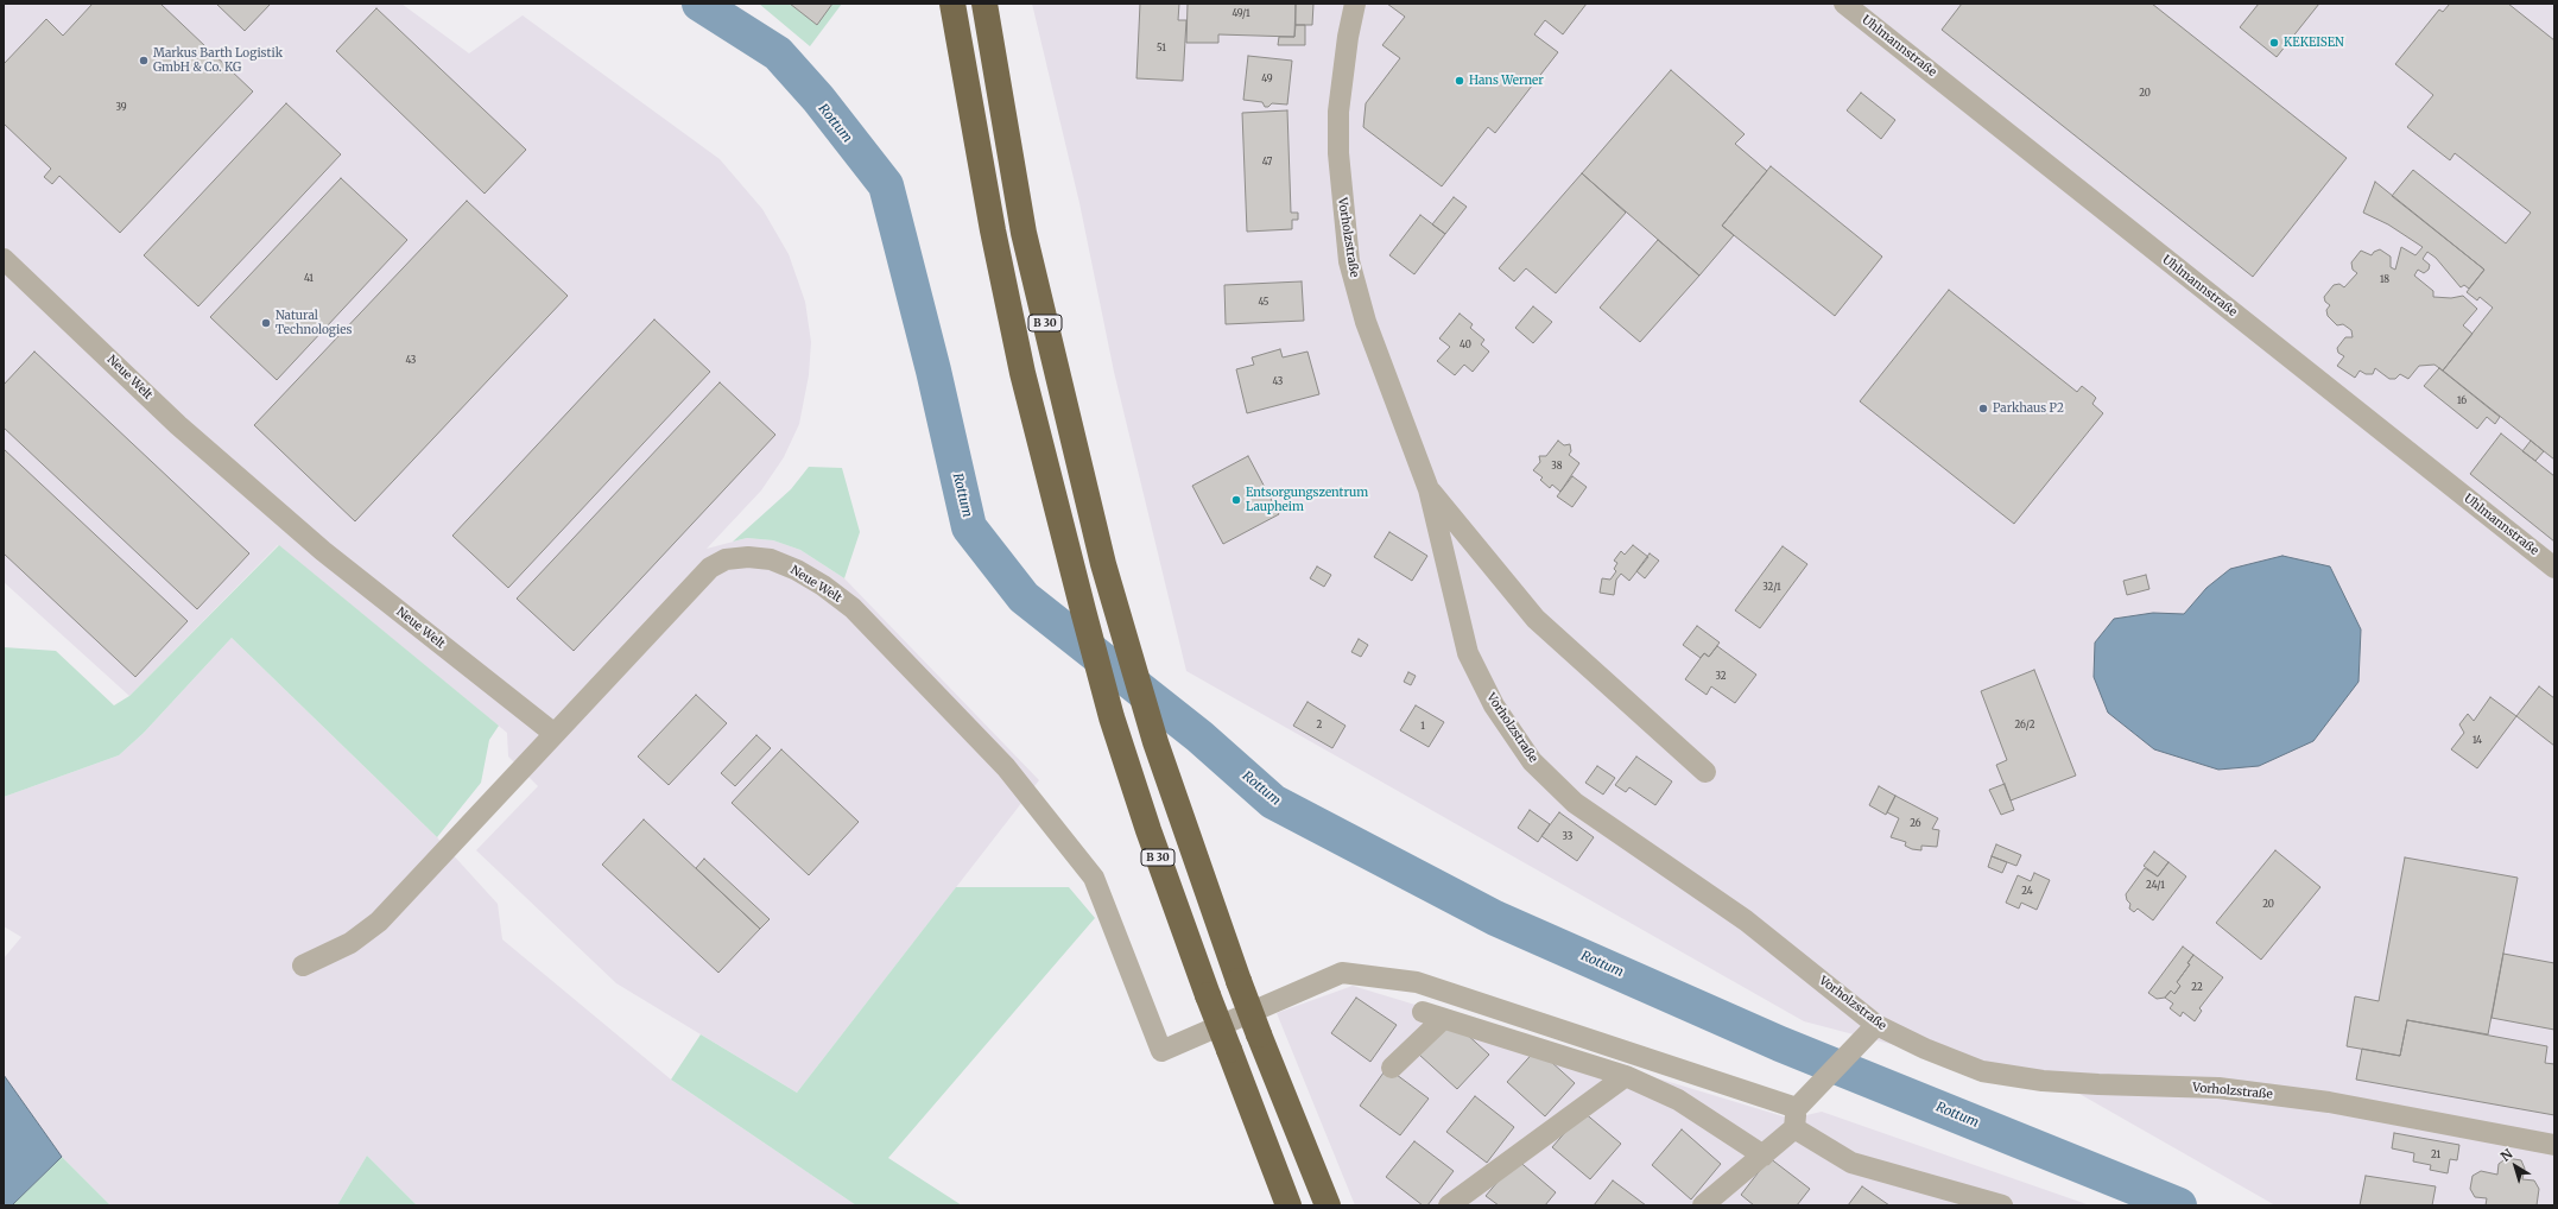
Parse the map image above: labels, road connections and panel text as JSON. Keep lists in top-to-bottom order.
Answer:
{
  "streets": {
    "highway": ["B 30"],
    "street": ["Uhlmannstraße", "Vorholzstraße", "Neue Welt"]
  },
  "water": ["Rottum"],
  "places": [
    "KEKEISEN",
    "Markus Barth Logistik GmbH & Co. KG",
    "Hans Werner",
    "Natural Technologies",
    "Parkhaus P2",
    "Entsorgungszentrum Laupheim"
  ],
  "house_numbers": [
    "49/1",
    "51",
    "49",
    "20",
    "39",
    "47",
    "41",
    "18",
    "45",
    "40",
    "43",
    "43",
    "16",
    "38",
    "32/1",
    "32",
    "2",
    "26/2",
    "1",
    "14",
    "26",
    "33",
    "24/1",
    "24",
    "20",
    "22",
    "21"
  ],
  "north": "top left"
}
